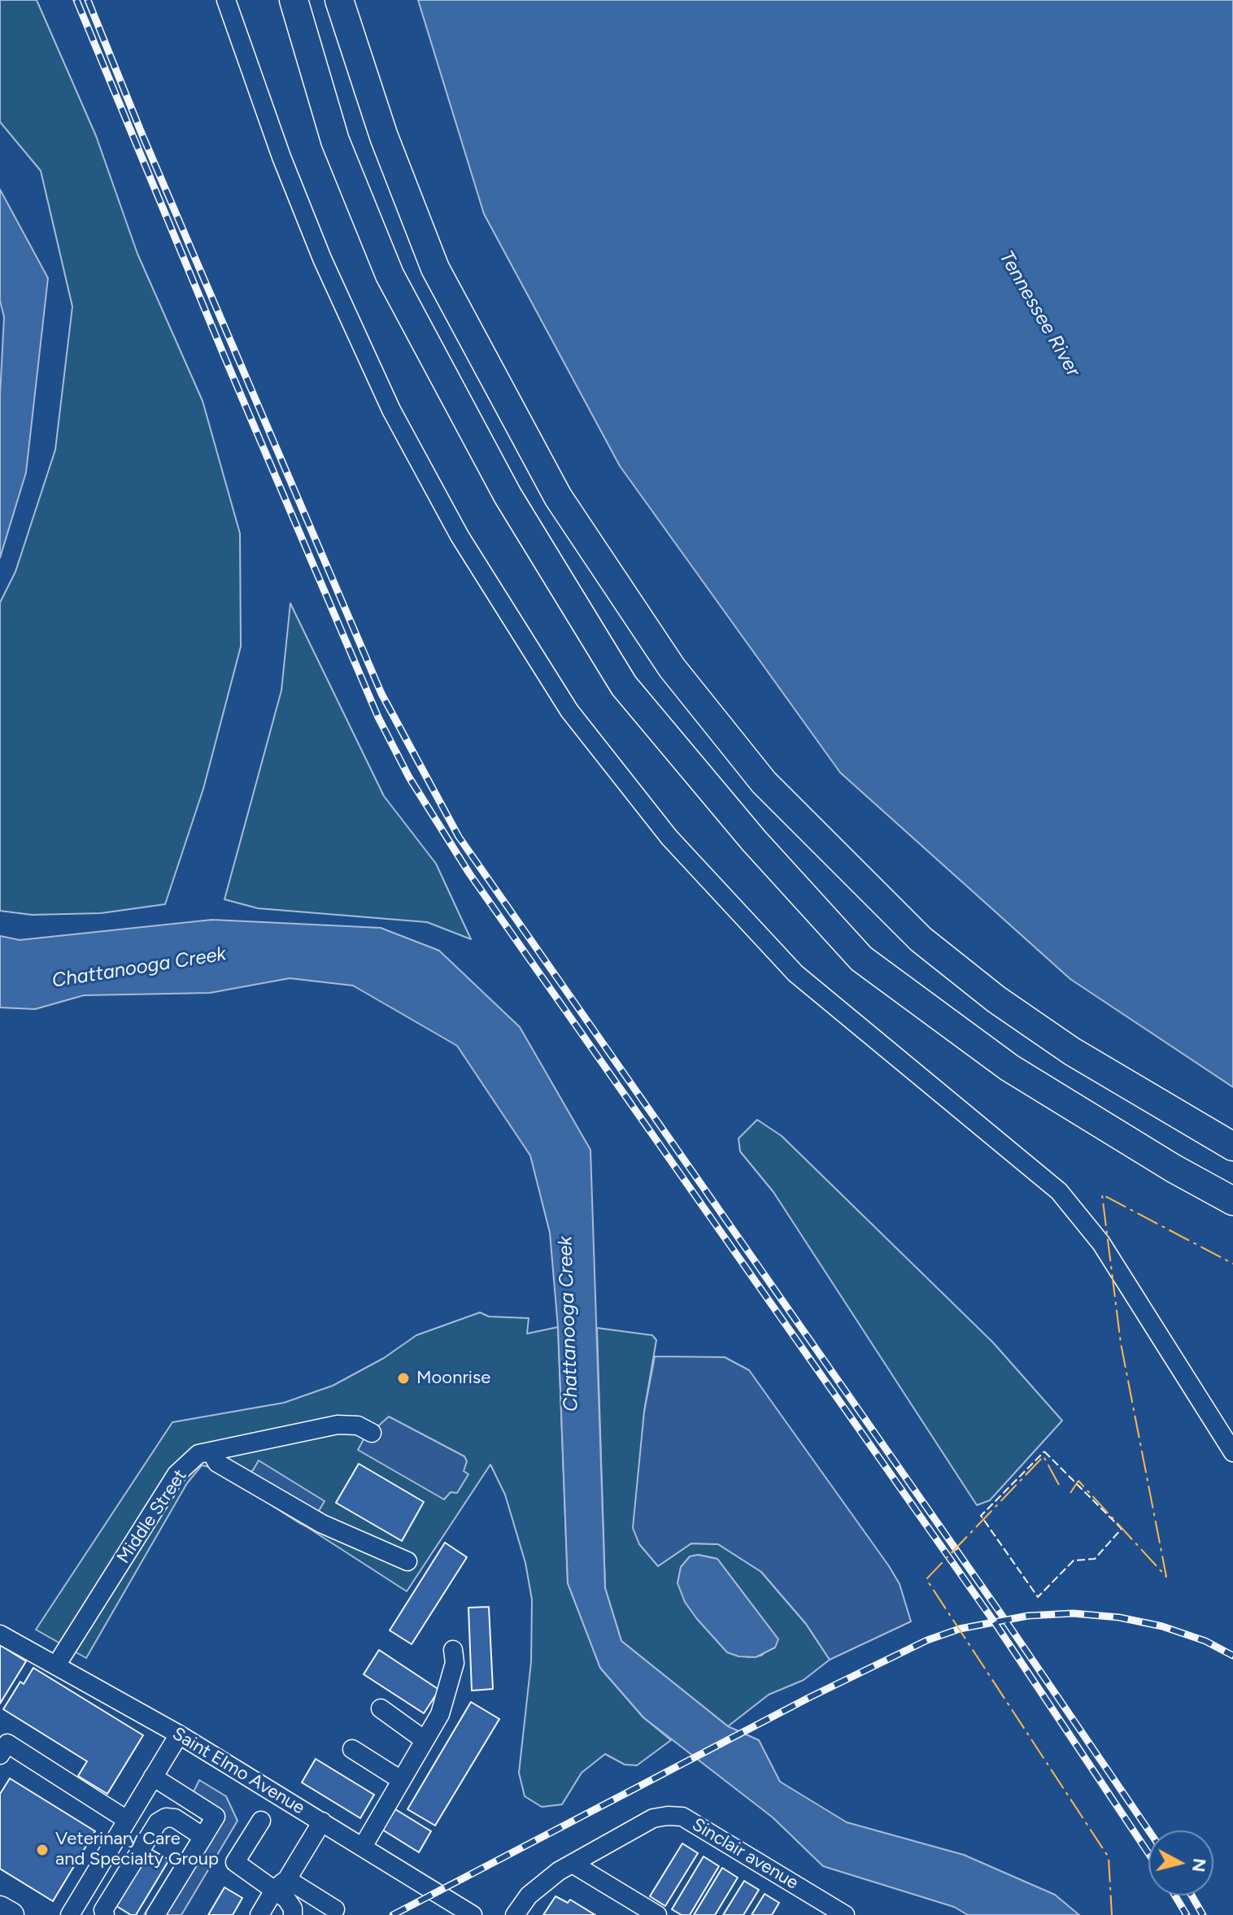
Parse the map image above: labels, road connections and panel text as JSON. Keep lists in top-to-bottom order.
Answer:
{
  "streets": {
    "street": ["Middle Street", "Saint Elmo Avenue", "Sinclair avenue"]
  },
  "crossings": [
    ["Middle Street", "Saint Elmo Avenue"]
  ],
  "water": ["Tennessee River", "Chattanooga Creek"],
  "places": ["Moonrise", "Veterinary Care and Specialty Group"],
  "north": "right"
}
